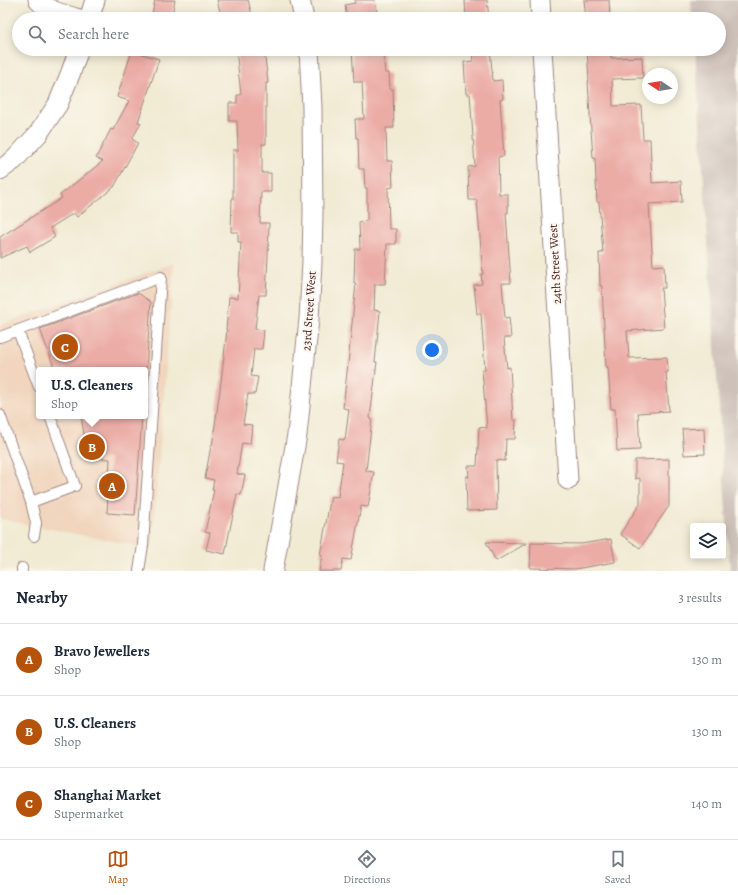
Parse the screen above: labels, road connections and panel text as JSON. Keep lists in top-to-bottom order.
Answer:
{
  "streets": {
    "street": ["24th Street West", "23rd Street West"]
  },
  "north": "left",
  "page": {
    "search": "Search here",
    "pins": ["C", "B", "A"],
    "popup": ["U.S. Cleaners", "Shop"],
    "heading": ["Nearby", "3 results"],
    "list": [
      {
        "mark": "A",
        "name": "Bravo Jewellers",
        "note": "Shop",
        "value": "130 m"
      },
      {
        "mark": "B",
        "name": "U.S. Cleaners",
        "note": "Shop",
        "value": "130 m"
      },
      {
        "mark": "C",
        "name": "Shanghai Market",
        "note": "Supermarket",
        "value": "140 m"
      }
    ],
    "nav": ["Map", "Directions", "Saved"]
  }
}
